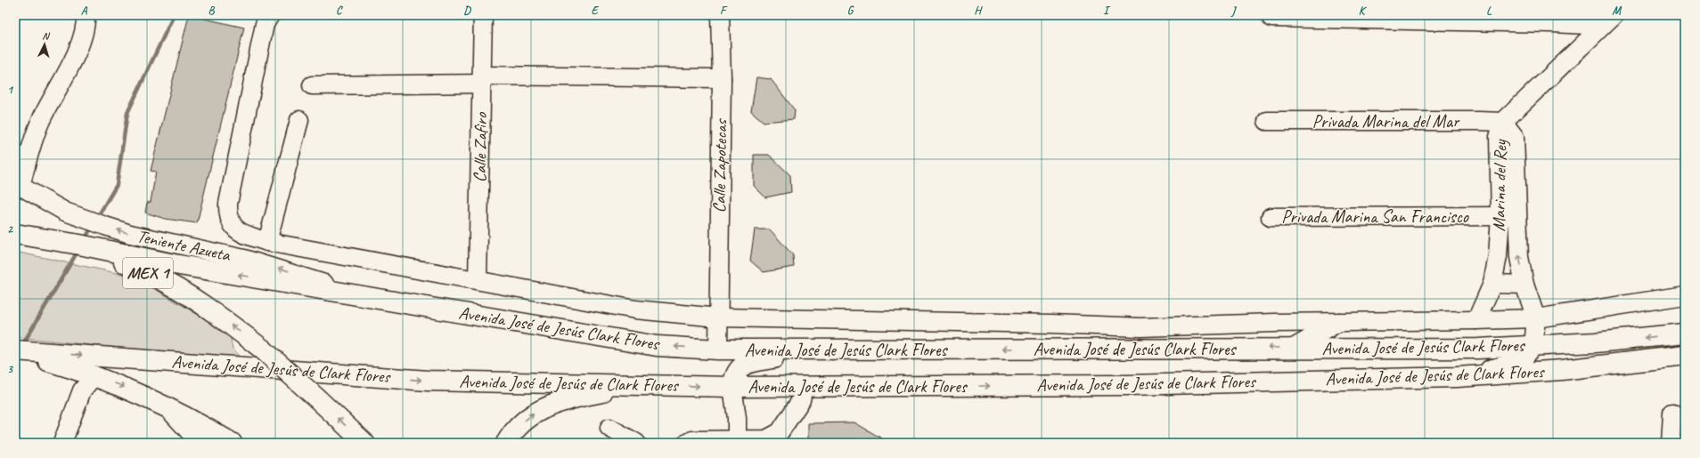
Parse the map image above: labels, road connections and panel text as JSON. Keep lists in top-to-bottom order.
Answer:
{
  "streets": {
    "highway": ["MEX 1", "Avenida José de Jesús Clark Flores", "Avenida José de Jesús de Clark Flores"],
    "street": [
      "Privada Marina del Mar",
      "Calle Zafiro",
      "Calle Zapotecas",
      "Marina del Rey",
      "Privada Marina San Francisco",
      "Teniente Azueta"
    ]
  },
  "crossings": [
    ["Privada Marina del Mar", "Marina del Rey"],
    ["Calle Zapotecas", "Avenida José de Jesús Clark Flores"],
    ["Marina del Rey", "Privada Marina San Francisco"],
    ["Teniente Azueta", "Avenida José de Jesús Clark Flores"],
    ["MEX 1", "Avenida José de Jesús Clark Flores"]
  ],
  "one_way": ["Teniente Azueta", "Avenida José de Jesús Clark Flores", "Avenida José de Jesús de Clark Flores"],
  "north": "top",
  "grid": {
    "columns": [
      "A",
      "B",
      "C",
      "D",
      "E",
      "F",
      "G",
      "H",
      "I",
      "J",
      "K",
      "L",
      "M"
    ],
    "rows": ["1", "2", "3"]
  }
}
